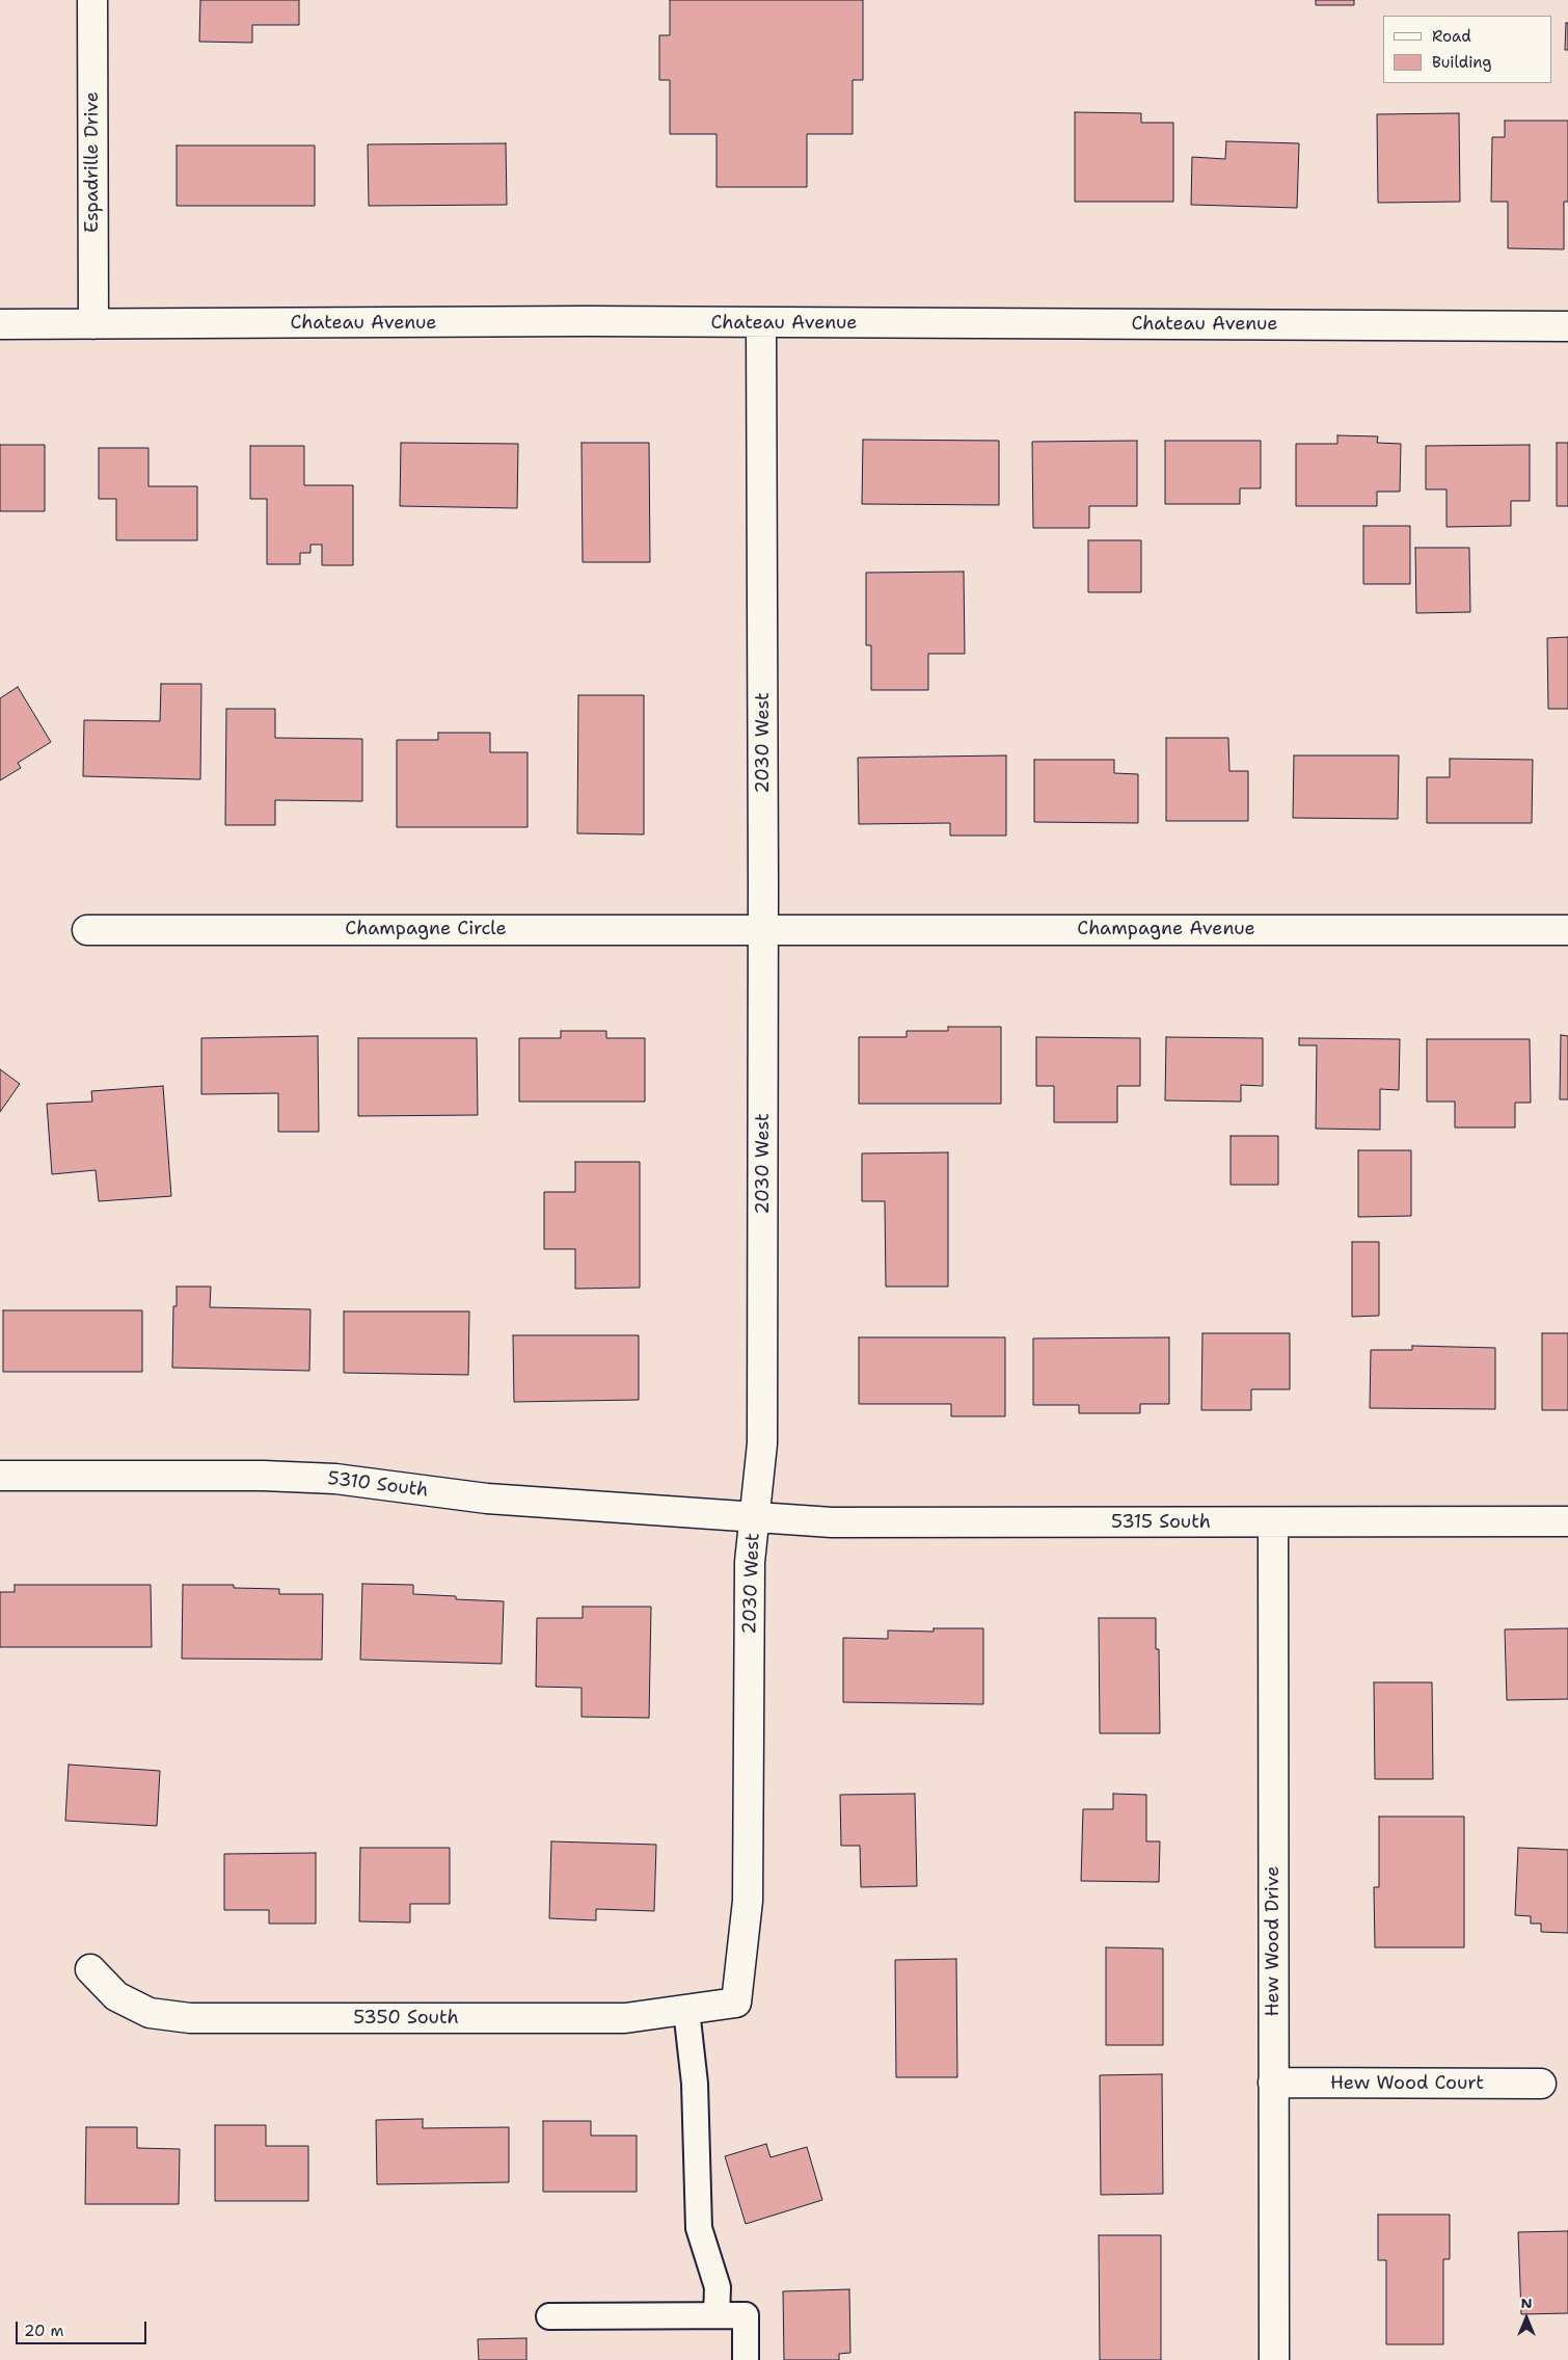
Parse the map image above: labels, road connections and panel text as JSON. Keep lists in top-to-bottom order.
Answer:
{
  "streets": {
    "street": [
      "Espadrille Drive",
      "Chateau Avenue",
      "2030 West",
      "Champagne Circle",
      "Champagne Avenue",
      "5310 South",
      "5315 South",
      "Hew Wood Drive",
      "5350 South",
      "Hew Wood Court"
    ]
  },
  "crossings": [
    ["Espadrille Drive", "Chateau Avenue"],
    ["Chateau Avenue", "2030 West"],
    ["2030 West", "Champagne Circle"],
    ["2030 West", "Champagne Avenue"],
    ["2030 West", "5310 South"],
    ["2030 West", "5315 South"],
    ["2030 West", "5350 South"],
    ["Champagne Circle", "Champagne Avenue"],
    ["5310 South", "5315 South"],
    ["5315 South", "Hew Wood Drive"],
    ["Hew Wood Drive", "Hew Wood Court"]
  ],
  "legend": ["Road", "Building"],
  "scale_bar": "20 m",
  "north": "top"
}
